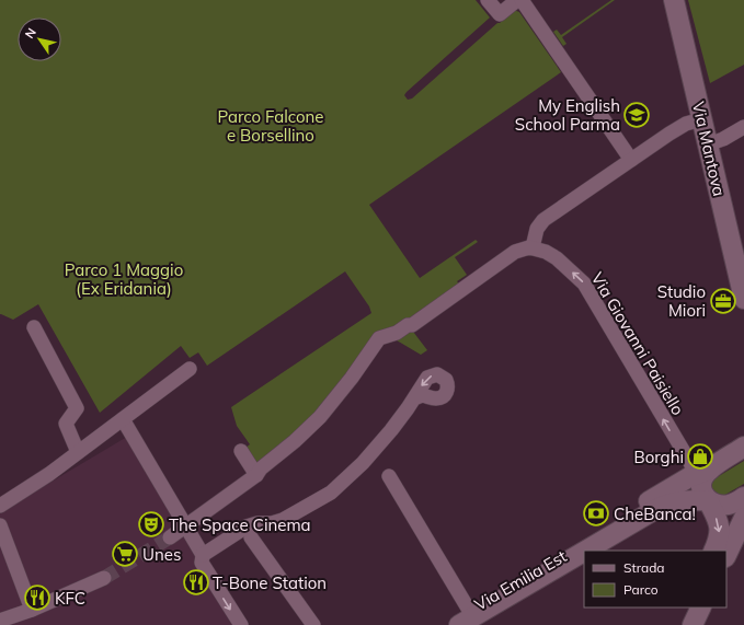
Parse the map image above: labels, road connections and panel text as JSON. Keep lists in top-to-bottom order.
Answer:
{
  "streets": {
    "main road": ["Via Mantova", "Via Emilia Est"],
    "street": ["Via Giovanni Paisiello"]
  },
  "crossings": [
    ["Via Giovanni Paisiello", "Via Emilia Est"]
  ],
  "one_way": ["Via Giovanni Paisiello"],
  "parks": ["Parco Falcone e Borsellino", "Parco 1 Maggio (Ex Eridania)"],
  "places": {
    "school or university": ["My English School Parma"],
    "office": ["Studio Miori"],
    "shop": ["Borghi"],
    "bank": ["CheBanca!"],
    "theatre": ["The Space Cinema"],
    "supermarket": ["Unes"],
    "restaurant": ["T-Bone Station", "KFC"]
  },
  "legend": ["Strada", "Parco"],
  "north": "top left"
}
